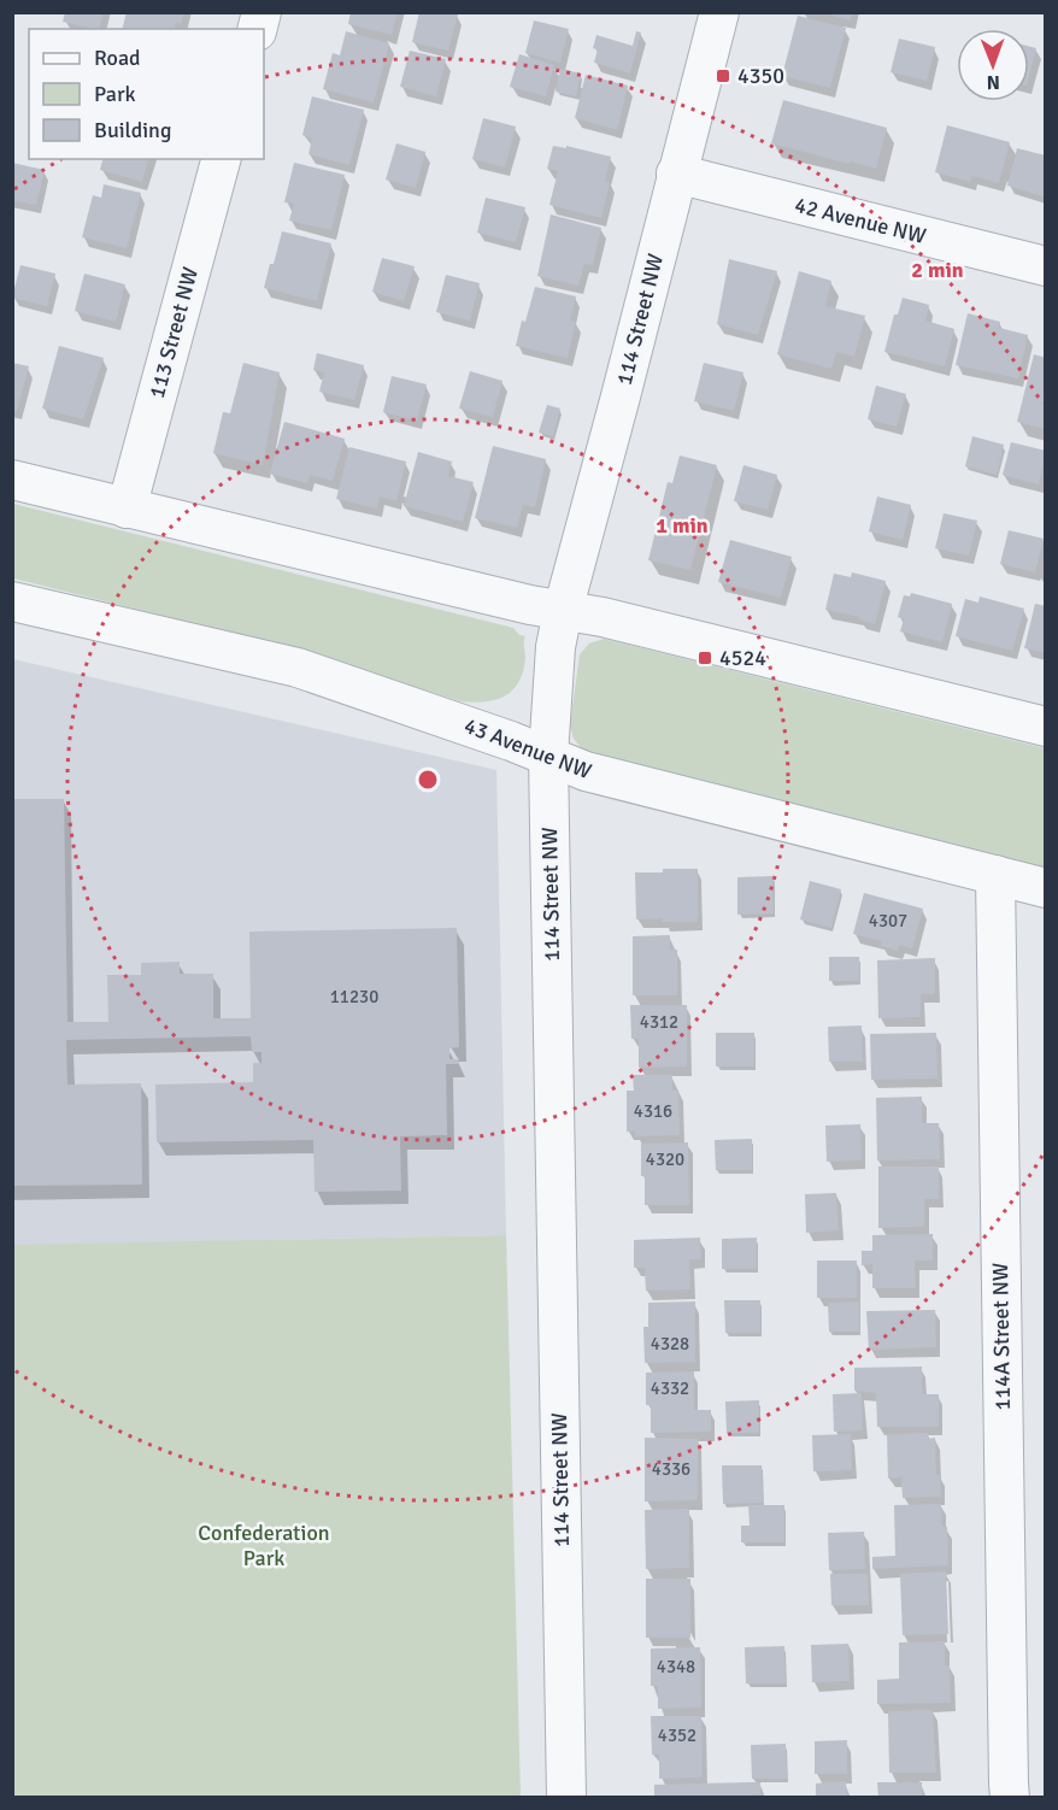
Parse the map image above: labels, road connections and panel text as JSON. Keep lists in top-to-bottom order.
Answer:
{
  "streets": {
    "street": [
      "42 Avenue NW",
      "114 Street NW",
      "113 Street NW",
      "43 Avenue NW",
      "114A Street NW"
    ]
  },
  "crossings": [
    ["42 Avenue NW", "114 Street NW"],
    ["114 Street NW", "43 Avenue NW"],
    ["43 Avenue NW", "114A Street NW"]
  ],
  "parks": ["Confederation Park"],
  "places": {
    "transit": ["4350", "4524"]
  },
  "house_numbers": [
    "4307",
    "11230",
    "4312",
    "4316",
    "4320",
    "4328",
    "4332",
    "4336",
    "4348",
    "4352"
  ],
  "legend": ["Road", "Park", "Building"],
  "north": "bottom",
  "rings": ["2 min", "1 min"]
}
